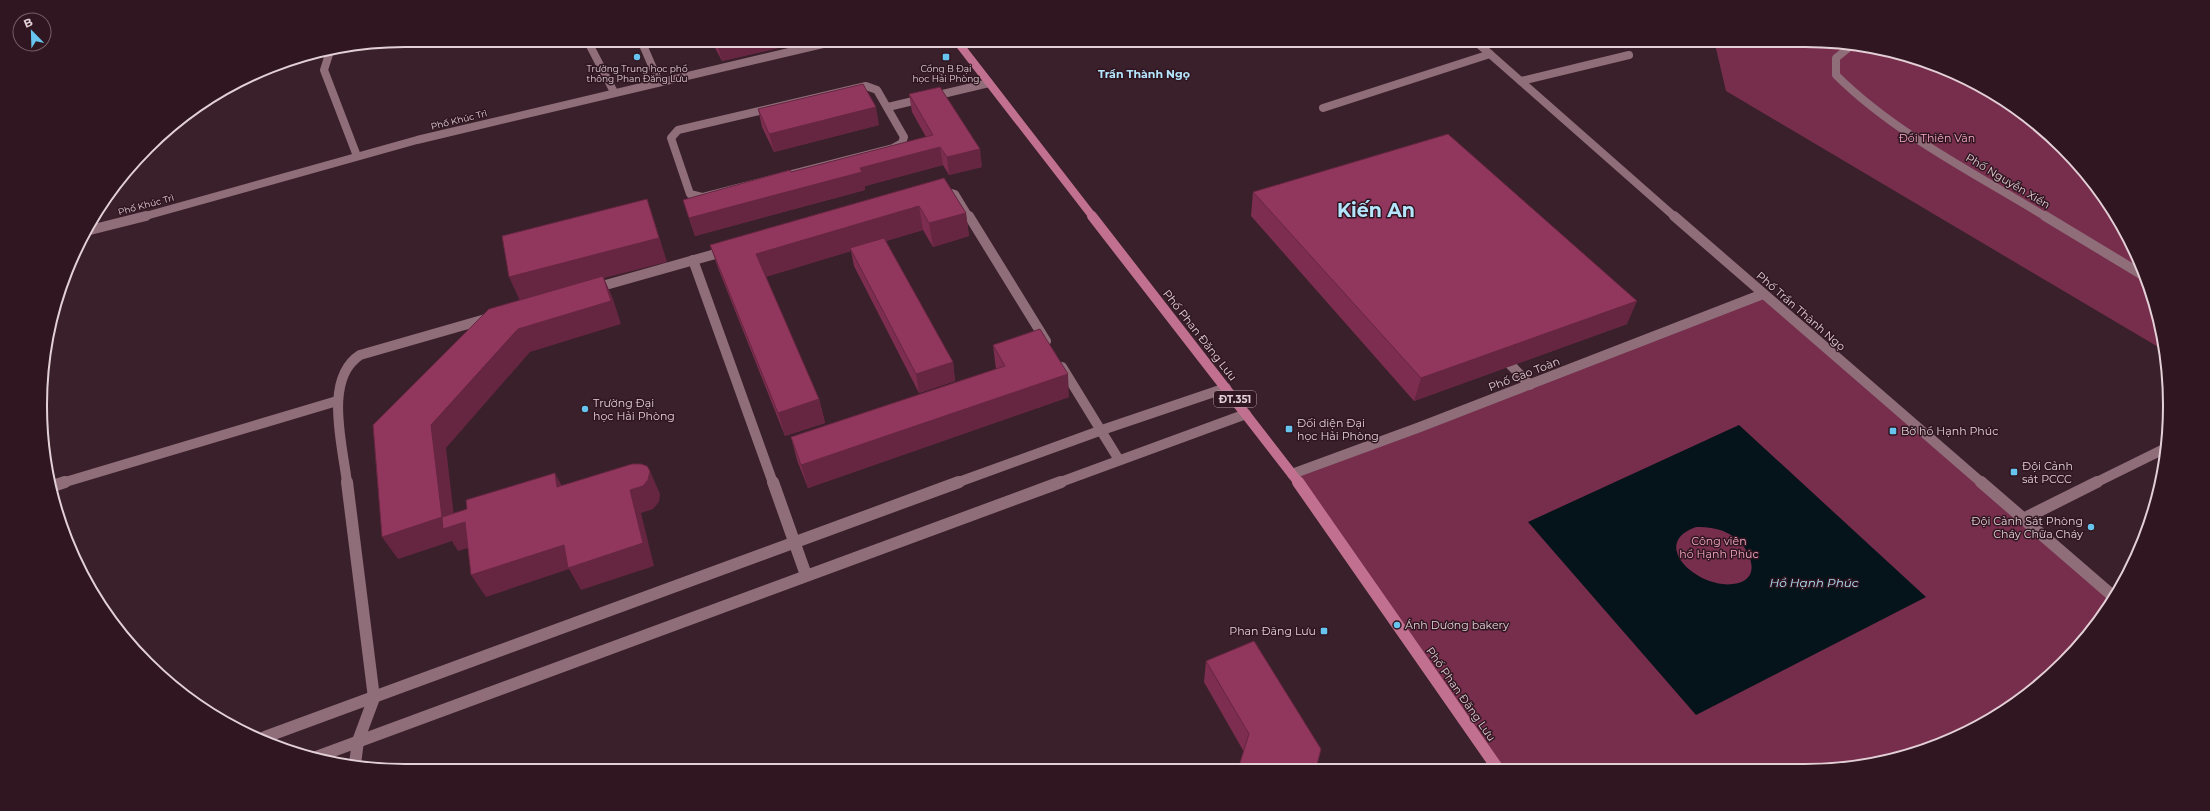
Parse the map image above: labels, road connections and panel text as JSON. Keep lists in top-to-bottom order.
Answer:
{
  "streets": {
    "main road": ["Phố Phan Đăng Lưu", "ĐT.351"],
    "street": [
      "Phố Khúc Trì",
      "Phố Nguyễn Xiển",
      "Phố Trần Thành Ngọ",
      "Phố Cao Toàn"
    ]
  },
  "crossings": [
    ["Phố Trần Thành Ngọ", "Phố Cao Toàn"],
    ["Phố Phan Đăng Lưu", "Phố Cao Toàn"]
  ],
  "districts": ["Trần Thành Ngọ", "Kiến An"],
  "water": ["Hồ Hạnh Phúc"],
  "parks": ["Đồi Thiên Văn", "Công viên hồ Hạnh Phúc"],
  "places": {
    "other": [
      "Trường Trung học phổ thông Phan Đăng Lưu",
      "Trường Đại học Hải Phòng",
      "Đội Cảnh Sát Phòng Cháy Chữa Cháy",
      "Ánh Dương bakery"
    ],
    "transit": [
      "Cổng B Đại học Hải Phòng",
      "Đối diện Đại học Hải Phòng",
      "Bờ hồ Hạnh Phúc",
      "Đội Cảnh sát PCCC",
      "Phan Đăng Lưu"
    ]
  },
  "north": "top left"
}
